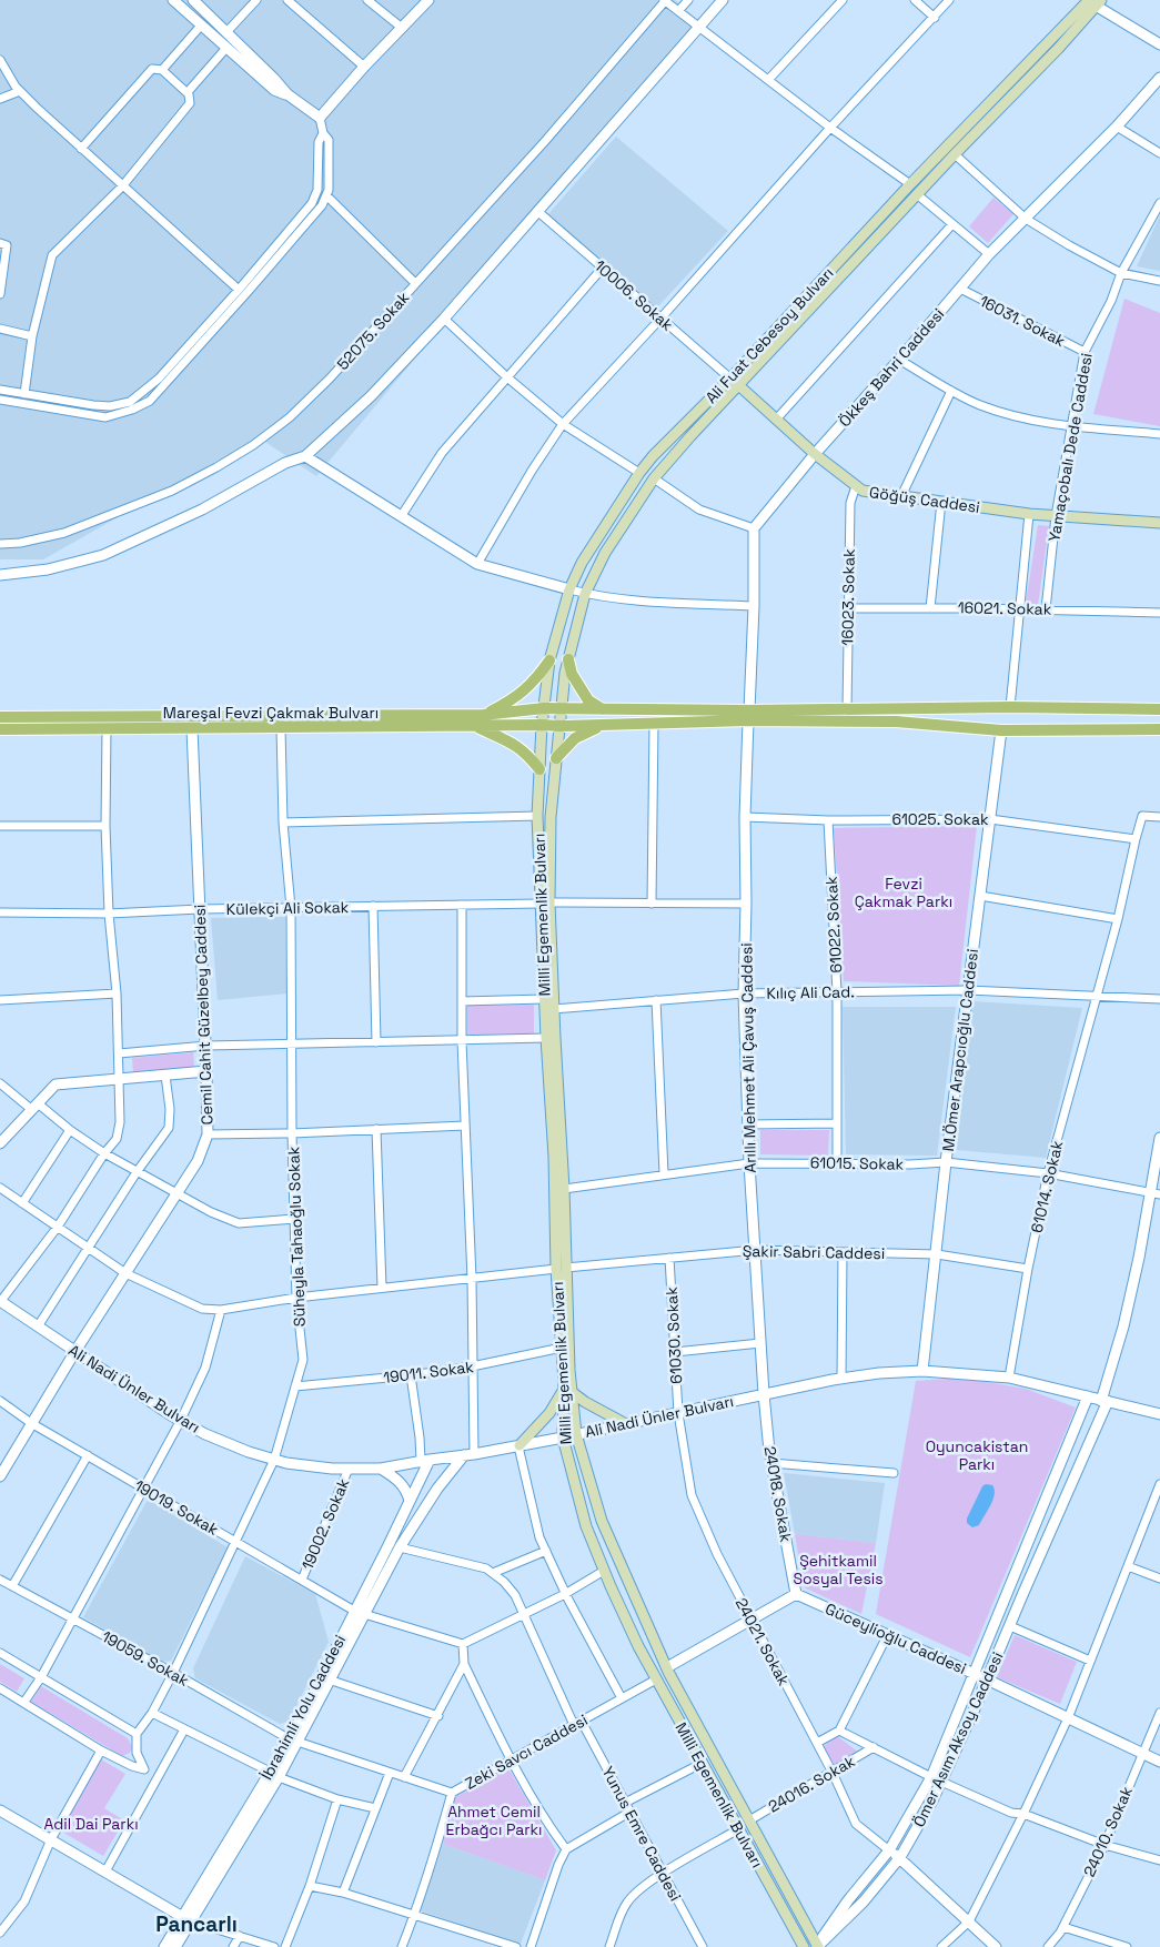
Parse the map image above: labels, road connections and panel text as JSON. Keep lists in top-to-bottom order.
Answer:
{
  "streets": {
    "main road": [
      "Ali Fuat Cebesoy Bulvarı",
      "Göğüş Caddesi",
      "Mareşal Fevzi Çakmak Bulvarı",
      "Milli Egemenlik Bulvarı"
    ],
    "street": [
      "10006. Sokak",
      "16031. Sokak",
      "52075. Sokak",
      "Ökkeş Bahri Caddesi",
      "Yamaçobalı Dede Caddesi",
      "16023. Sokak",
      "16021. Sokak",
      "61025. Sokak",
      "Külekçi Ali Sokak",
      "61022. Sokak",
      "Kılıç Ali Cad.",
      "Cemil Cahit Güzelbey Caddesi",
      "M.Ömer Arapcıoğlu Caddesi",
      "Arıllı Mehmet Ali Çavuş Caddesi",
      "61015. Sokak",
      "61014. Sokak",
      "Süheyla Tahaoğlu Sokak",
      "Şakir Sabri Caddesi",
      "61030. Sokak",
      "19011. Sokak",
      "Ali Nadi Ünler Bulvarı",
      "24018. Sokak",
      "19019. Sokak",
      "19002. Sokak",
      "Güceylioğlu Caddesi",
      "24021. Sokak",
      "19059. Sokak",
      "İbrahimli Yolu Caddesi",
      "Ömer Asım Aksoy Caddesi",
      "Zeki Savcı Caddesi",
      "24016. Sokak",
      "24010. Sokak",
      "Yunus Emre Caddesi"
    ]
  },
  "crossings": [
    ["10006. Sokak", "Ali Fuat Cebesoy Bulvarı"],
    ["10006. Sokak", "Göğüş Caddesi"],
    ["16031. Sokak", "Ökkeş Bahri Caddesi"],
    ["16031. Sokak", "Yamaçobalı Dede Caddesi"],
    ["Ali Fuat Cebesoy Bulvarı", "Göğüş Caddesi"],
    ["Ali Fuat Cebesoy Bulvarı", "Mareşal Fevzi Çakmak Bulvarı"],
    ["Ali Fuat Cebesoy Bulvarı", "Milli Egemenlik Bulvarı"],
    ["Ökkeş Bahri Caddesi", "Göğüş Caddesi"],
    ["Yamaçobalı Dede Caddesi", "Göğüş Caddesi"],
    ["Yamaçobalı Dede Caddesi", "16021. Sokak"],
    ["Göğüş Caddesi", "16023. Sokak"],
    ["Göğüş Caddesi", "Milli Egemenlik Bulvarı"],
    ["16023. Sokak", "16021. Sokak"],
    ["Mareşal Fevzi Çakmak Bulvarı", "Milli Egemenlik Bulvarı"],
    ["Mareşal Fevzi Çakmak Bulvarı", "Cemil Cahit Güzelbey Caddesi"],
    ["Mareşal Fevzi Çakmak Bulvarı", "Arıllı Mehmet Ali Çavuş Caddesi"],
    ["Mareşal Fevzi Çakmak Bulvarı", "Süheyla Tahaoğlu Sokak"],
    ["61025. Sokak", "61022. Sokak"],
    ["61025. Sokak", "M.Ömer Arapcıoğlu Caddesi"],
    ["61025. Sokak", "Arıllı Mehmet Ali Çavuş Caddesi"],
    ["61025. Sokak", "61014. Sokak"],
    ["Külekçi Ali Sokak", "Milli Egemenlik Bulvarı"],
    ["Külekçi Ali Sokak", "Cemil Cahit Güzelbey Caddesi"],
    ["Külekçi Ali Sokak", "Arıllı Mehmet Ali Çavuş Caddesi"],
    ["Külekçi Ali Sokak", "Süheyla Tahaoğlu Sokak"],
    ["Milli Egemenlik Bulvarı", "Kılıç Ali Cad."],
    ["Milli Egemenlik Bulvarı", "61015. Sokak"],
    ["Milli Egemenlik Bulvarı", "Şakir Sabri Caddesi"],
    ["Milli Egemenlik Bulvarı", "19011. Sokak"],
    ["Milli Egemenlik Bulvarı", "Ali Nadi Ünler Bulvarı"],
    ["Milli Egemenlik Bulvarı", "Ömer Asım Aksoy Caddesi"],
    ["Milli Egemenlik Bulvarı", "Zeki Savcı Caddesi"],
    ["Milli Egemenlik Bulvarı", "24016. Sokak"],
    ["61022. Sokak", "Kılıç Ali Cad."],
    ["61022. Sokak", "61015. Sokak"],
    ["Kılıç Ali Cad.", "M.Ömer Arapcıoğlu Caddesi"],
    ["Kılıç Ali Cad.", "Arıllı Mehmet Ali Çavuş Caddesi"],
    ["Kılıç Ali Cad.", "61014. Sokak"],
    ["Cemil Cahit Güzelbey Caddesi", "Ali Nadi Ünler Bulvarı"],
    ["Cemil Cahit Güzelbey Caddesi", "19019. Sokak"],
    ["M.Ömer Arapcıoğlu Caddesi", "61015. Sokak"],
    ["M.Ömer Arapcıoğlu Caddesi", "Şakir Sabri Caddesi"],
    ["M.Ömer Arapcıoğlu Caddesi", "Ali Nadi Ünler Bulvarı"],
    ["Arıllı Mehmet Ali Çavuş Caddesi", "61015. Sokak"],
    ["Arıllı Mehmet Ali Çavuş Caddesi", "Şakir Sabri Caddesi"],
    ["Arıllı Mehmet Ali Çavuş Caddesi", "Ali Nadi Ünler Bulvarı"],
    ["Arıllı Mehmet Ali Çavuş Caddesi", "24018. Sokak"],
    ["61015. Sokak", "61014. Sokak"],
    ["61015. Sokak", "Ömer Asım Aksoy Caddesi"],
    ["61014. Sokak", "Şakir Sabri Caddesi"],
    ["61014. Sokak", "Ali Nadi Ünler Bulvarı"],
    ["Süheyla Tahaoğlu Sokak", "Şakir Sabri Caddesi"],
    ["Süheyla Tahaoğlu Sokak", "19011. Sokak"],
    ["Süheyla Tahaoğlu Sokak", "Ali Nadi Ünler Bulvarı"],
    ["Süheyla Tahaoğlu Sokak", "19019. Sokak"],
    ["Süheyla Tahaoğlu Sokak", "19059. Sokak"],
    ["Şakir Sabri Caddesi", "61030. Sokak"],
    ["61030. Sokak", "Ali Nadi Ünler Bulvarı"],
    ["61030. Sokak", "24021. Sokak"],
    ["Ali Nadi Ünler Bulvarı", "24018. Sokak"],
    ["Ali Nadi Ünler Bulvarı", "19002. Sokak"],
    ["Ali Nadi Ünler Bulvarı", "24021. Sokak"],
    ["Ali Nadi Ünler Bulvarı", "İbrahimli Yolu Caddesi"],
    ["Ali Nadi Ünler Bulvarı", "Ömer Asım Aksoy Caddesi"],
    ["24018. Sokak", "Güceylioğlu Caddesi"],
    ["19019. Sokak", "19002. Sokak"],
    ["19019. Sokak", "İbrahimli Yolu Caddesi"],
    ["Güceylioğlu Caddesi", "Ömer Asım Aksoy Caddesi"],
    ["Güceylioğlu Caddesi", "24010. Sokak"],
    ["24021. Sokak", "Ömer Asım Aksoy Caddesi"],
    ["24021. Sokak", "24016. Sokak"],
    ["19059. Sokak", "İbrahimli Yolu Caddesi"],
    ["19059. Sokak", "Zeki Savcı Caddesi"],
    ["Zeki Savcı Caddesi", "Yunus Emre Caddesi"]
  ],
  "districts": ["Pancarlı"],
  "parks": [
    "Fevzi Çakmak Parkı",
    "Oyuncakistan Parkı",
    "Şehitkamil Sosyal Tesis",
    "Ahmet Cemil Erbağcı Parkı",
    "Adil Dai Parkı"
  ]
}
